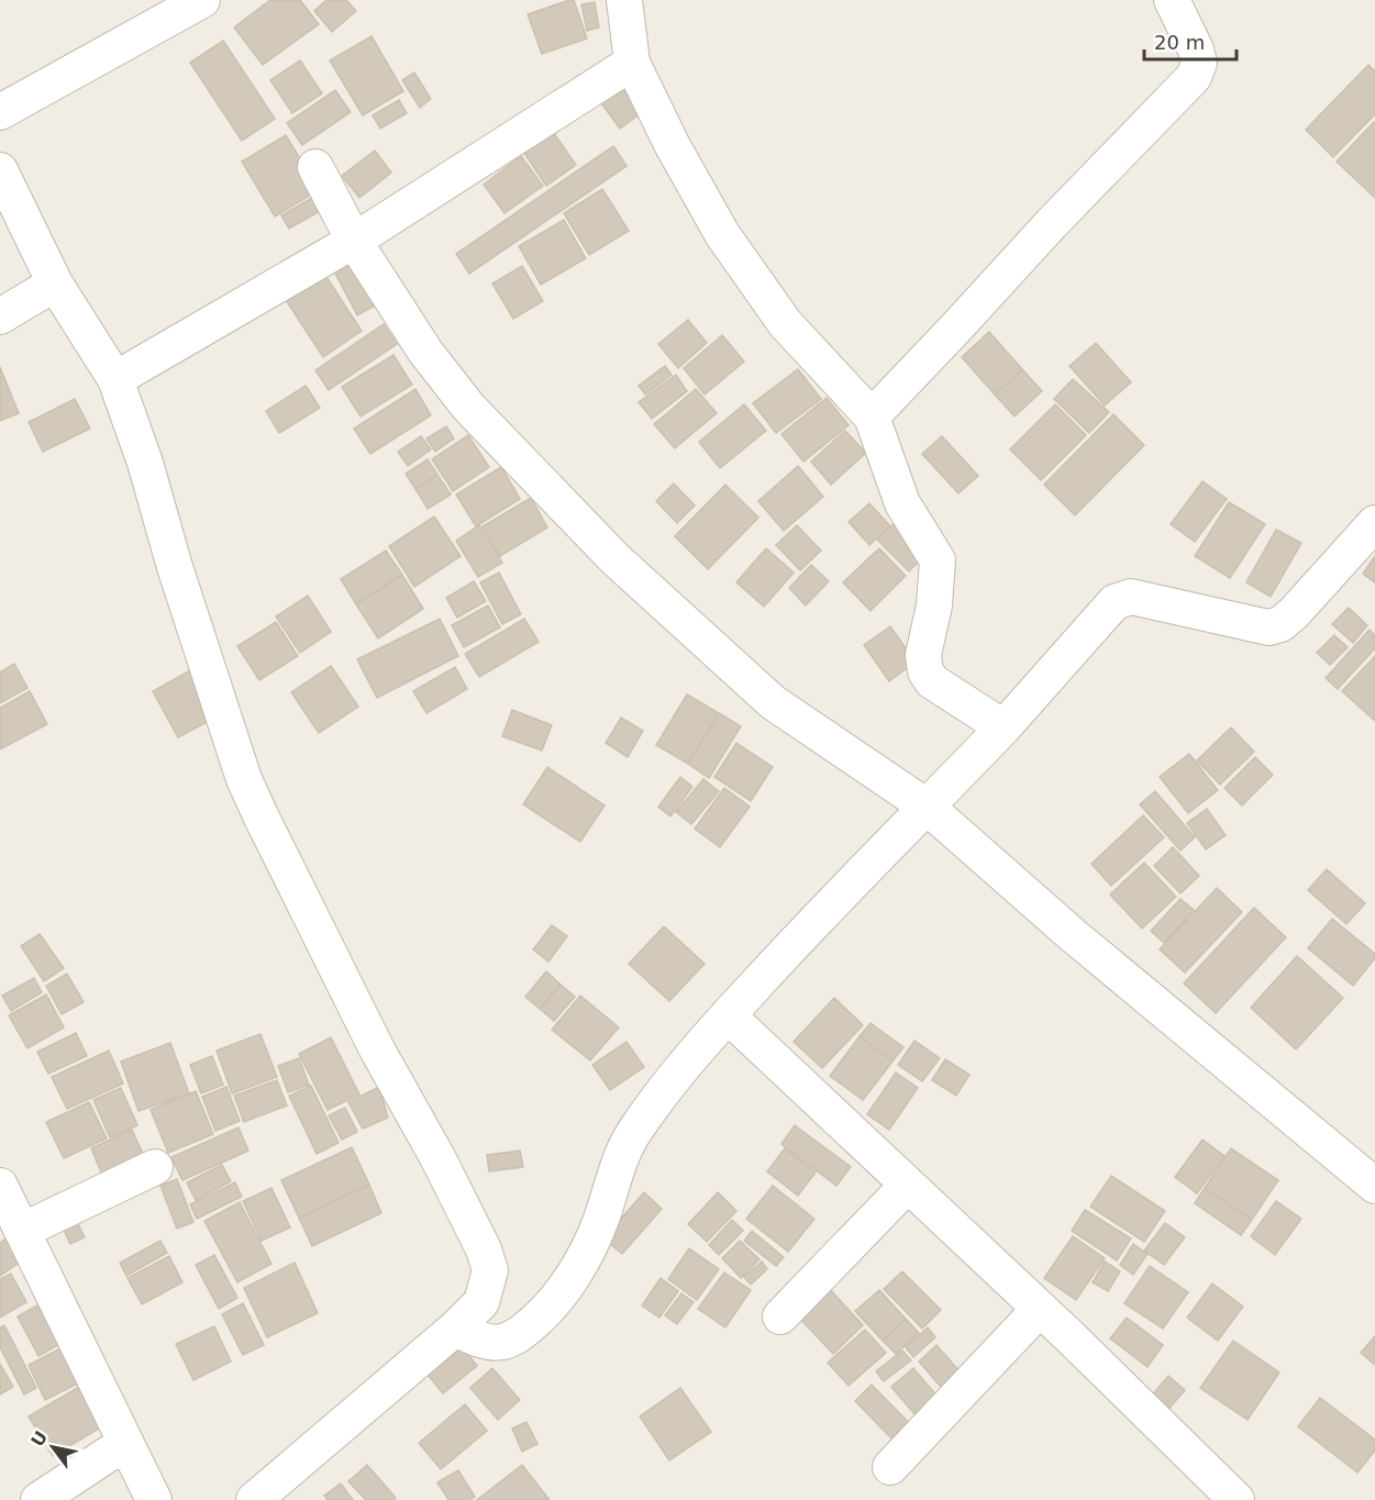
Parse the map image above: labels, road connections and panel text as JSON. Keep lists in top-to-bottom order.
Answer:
{
  "scale_bar": "20 m",
  "north": "top left"
}
